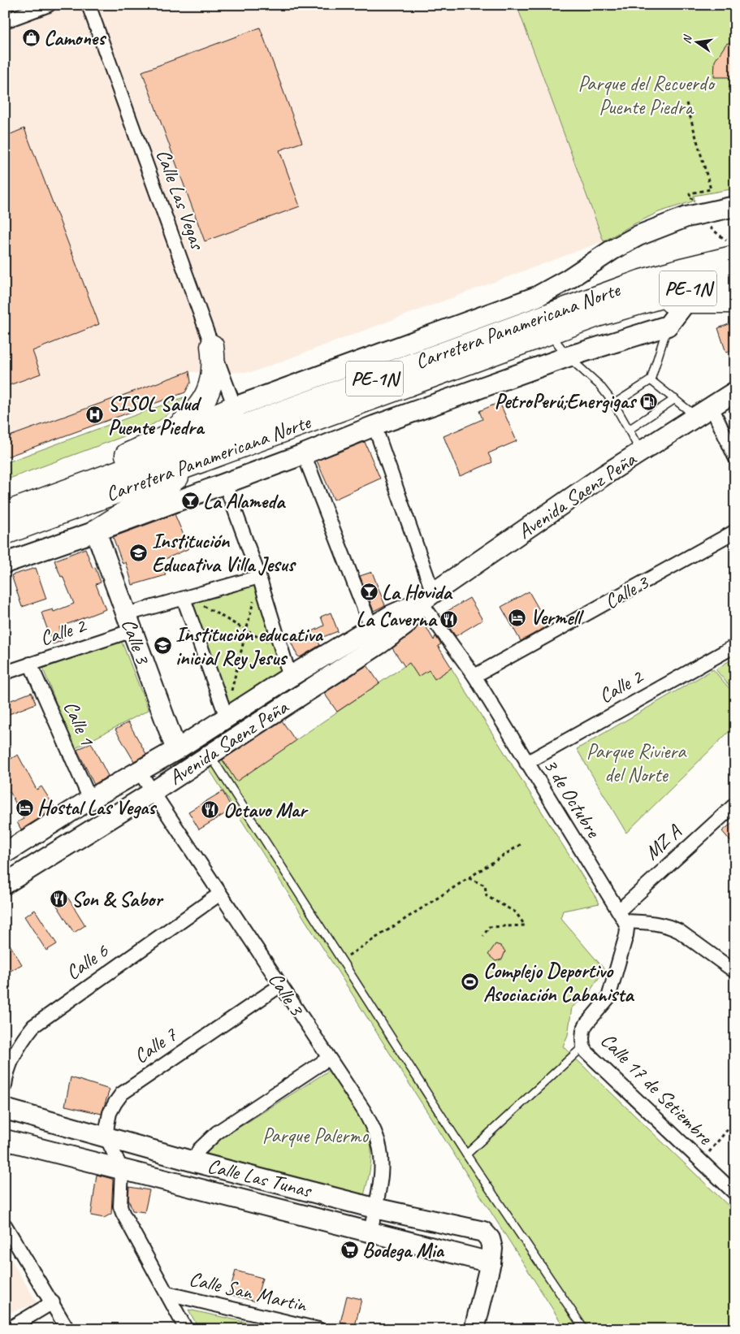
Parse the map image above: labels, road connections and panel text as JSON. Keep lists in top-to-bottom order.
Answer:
{
  "streets": {
    "highway": ["PE-1N", "Carretera Panamericana Norte"],
    "main road": ["Avenida Saenz Peña", "Calle 3", "Calle Las Tunas"],
    "street": [
      "Calle Las Vegas",
      "Calle 2",
      "Calle 1",
      "3 de Octubre",
      "MZ A",
      "Calle 6",
      "Calle 7",
      "Calle 17 de Setiembre",
      "Calle San Martin"
    ]
  },
  "crossings": [
    ["Avenida Saenz Peña", "Calle 3"],
    ["Avenida Saenz Peña", "Calle 1"],
    ["Avenida Saenz Peña", "3 de Octubre"],
    ["Calle 3", "Calle 2"],
    ["Calle 3", "3 de Octubre"],
    ["Calle 3", "Calle 6"],
    ["Calle 3", "Calle 7"],
    ["Calle 3", "Calle Las Tunas"],
    ["Calle 2", "Calle 1"],
    ["Calle 2", "3 de Octubre"],
    ["3 de Octubre", "MZ A"],
    ["3 de Octubre", "Calle 17 de Setiembre"],
    ["MZ A", "Calle 17 de Setiembre"],
    ["Calle 7", "Calle Las Tunas"]
  ],
  "parks": ["Parque del Recuerdo Puente Piedra", "Parque Riviera del Norte", "Parque Palermo"],
  "places": {
    "shop": ["Camones"],
    "fuel station": ["PetroPerú;Energigas"],
    "hospital": ["SISOL Salud Puente Piedra"],
    "bar": ["La Alameda", "La Hovida"],
    "school or university": ["Institución Educativa Villa Jesus", "Institución educativa inicial Rey Jesus"],
    "hotel": ["Vermell", "Hostal Las Vegas"],
    "restaurant": ["La Caverna", "Octavo Mar", "Son & Sabor"],
    "sports": ["Complejo Deportivo Asociación Cabanista"],
    "supermarket": ["Bodega Mia"]
  },
  "north": "left"
}
